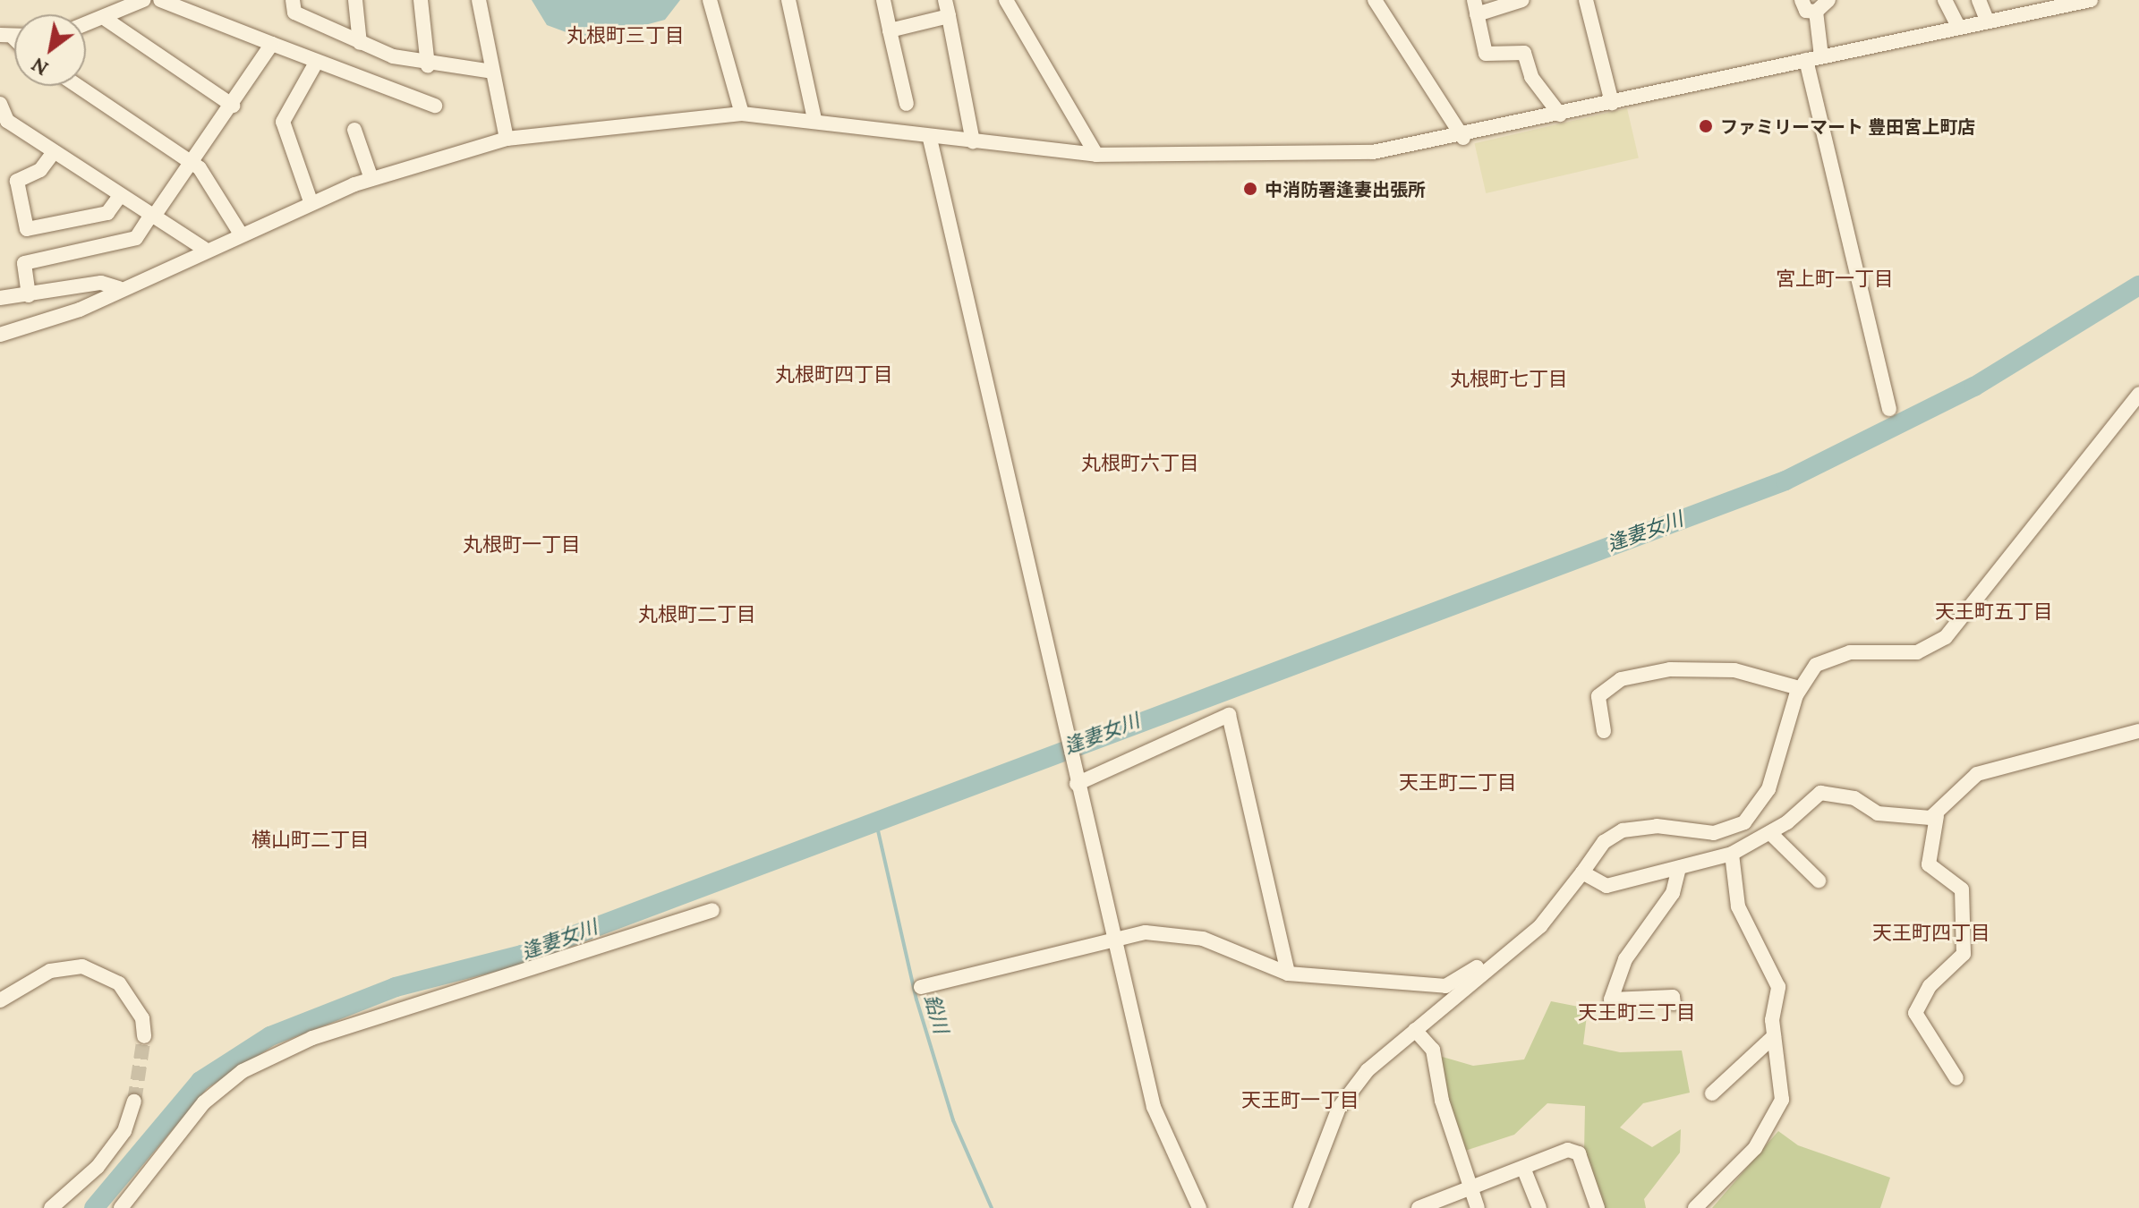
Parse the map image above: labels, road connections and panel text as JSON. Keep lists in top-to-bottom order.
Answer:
{
  "districts": [
    "丸根町三丁目",
    "宮上町一丁目",
    "丸根町四丁目",
    "丸根町七丁目",
    "丸根町六丁目",
    "丸根町一丁目",
    "天王町五丁目",
    "丸根町二丁目",
    "天王町二丁目",
    "横山町二丁目",
    "天王町四丁目",
    "天王町三丁目",
    "天王町一丁目"
  ],
  "water": ["逢妻女川", "鉛川"],
  "places": ["ファミリーマート 豊田宮上町店", "中消防署逢妻出張所"],
  "north": "bottom left"
}
